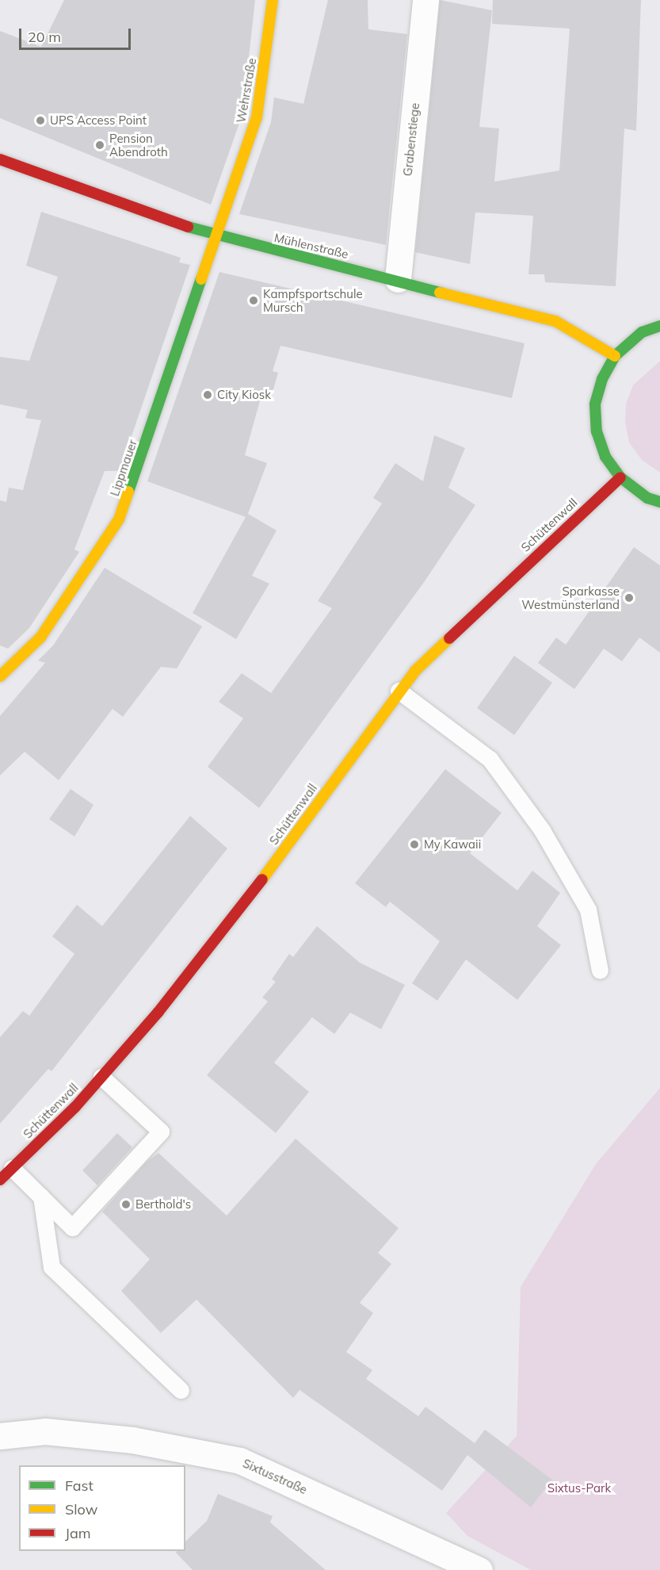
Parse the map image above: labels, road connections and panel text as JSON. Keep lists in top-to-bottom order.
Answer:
{
  "streets": {
    "street": [
      "Wehrstraße",
      "Grabenstiege",
      "Mühlenstraße",
      "Lippmauer",
      "Schüttenwall",
      "Sixtusstraße"
    ]
  },
  "crossings": [
    ["Wehrstraße", "Mühlenstraße"],
    ["Wehrstraße", "Lippmauer"],
    ["Grabenstiege", "Mühlenstraße"],
    ["Mühlenstraße", "Lippmauer"]
  ],
  "parks": ["Sixtus-Park"],
  "places": [
    "UPS Access Point",
    "Pension Abendroth",
    "Kampfsportschule Mursch",
    "City Kiosk",
    "Sparkasse Westmünsterland",
    "My Kawaii",
    "Berthold's"
  ],
  "legend": ["Fast", "Slow", "Jam"],
  "scale_bar": "20 m"
}
